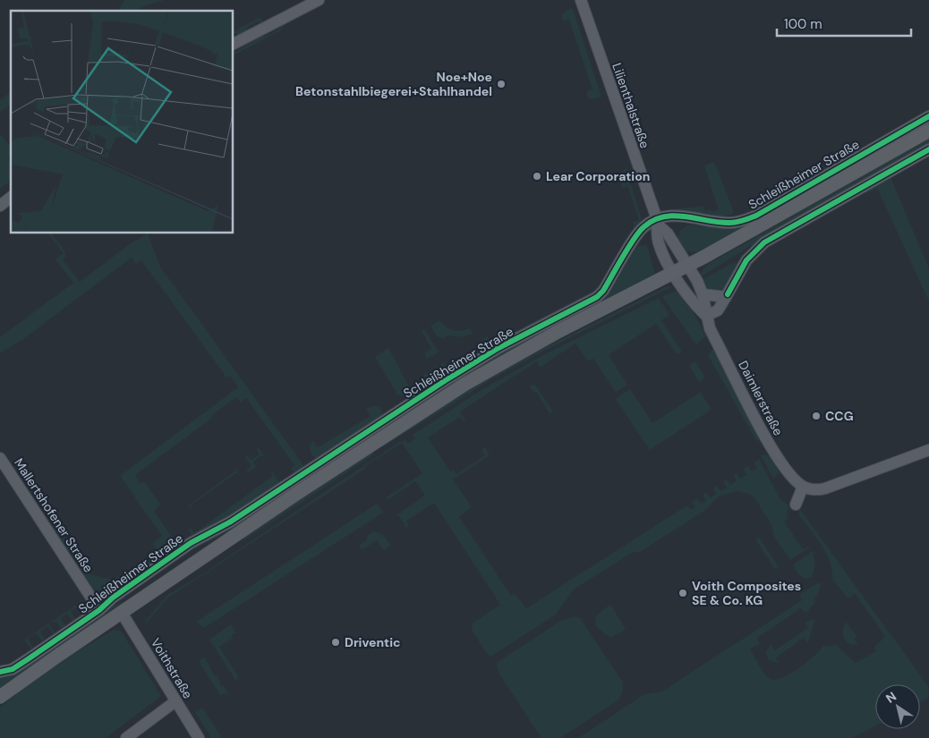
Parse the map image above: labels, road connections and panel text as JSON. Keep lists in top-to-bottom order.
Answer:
{
  "streets": {
    "main road": ["Schleißheimer Straße"],
    "street": [
      "Lilienthalstraße",
      "Daimlerstraße",
      "Mallertshofener Straße",
      "Voithstraße"
    ]
  },
  "crossings": [
    ["Lilienthalstraße", "Schleißheimer Straße"],
    ["Lilienthalstraße", "Daimlerstraße"],
    ["Schleißheimer Straße", "Daimlerstraße"],
    ["Schleißheimer Straße", "Mallertshofener Straße"],
    ["Schleißheimer Straße", "Voithstraße"]
  ],
  "places": [
    "Noe+Noe Betonstahlbiegerei+Stahlhandel",
    "Lear Corporation",
    "CCG",
    "Voith Composites SE & Co. KG",
    "Driventic"
  ],
  "scale_bar": "100 m",
  "north": "top left"
}
